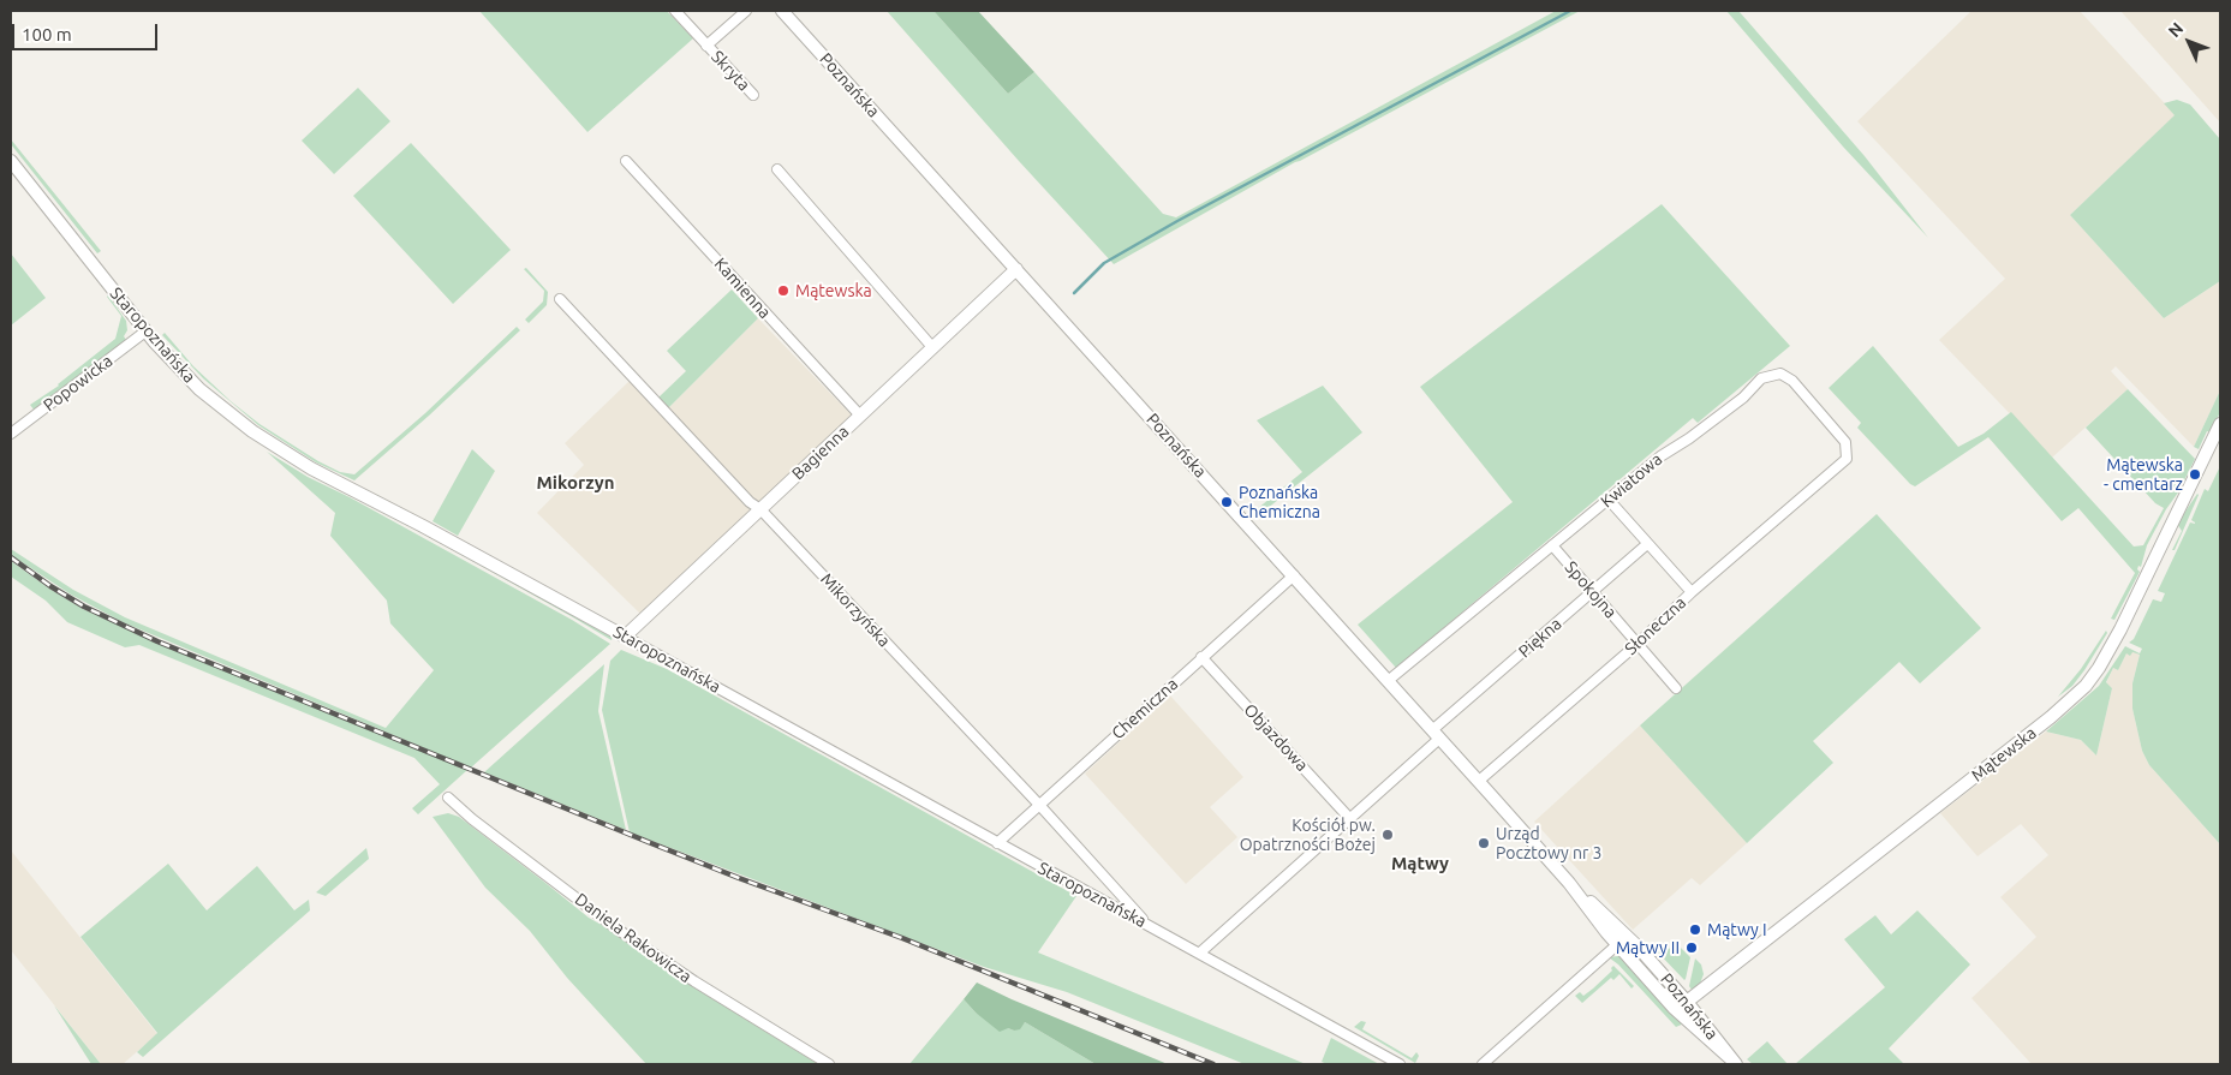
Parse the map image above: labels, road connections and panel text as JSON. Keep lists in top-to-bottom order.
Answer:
{
  "streets": {
    "street": [
      "Skryta",
      "Poznańska",
      "Kamienna",
      "Staropoznańska",
      "Popowicka",
      "Bagienna",
      "Kwiatowa",
      "Spokojna",
      "Mikorzyńska",
      "Słoneczna",
      "Piękna",
      "Chemiczna",
      "Objazdowa",
      "Mątewska",
      "Daniela Rakowicza"
    ]
  },
  "crossings": [
    ["Poznańska", "Bagienna"],
    ["Poznańska", "Kwiatowa"],
    ["Poznańska", "Słoneczna"],
    ["Poznańska", "Piękna"],
    ["Poznańska", "Chemiczna"],
    ["Poznańska", "Mątewska"],
    ["Kamienna", "Bagienna"],
    ["Staropoznańska", "Popowicka"],
    ["Staropoznańska", "Bagienna"],
    ["Staropoznańska", "Mikorzyńska"],
    ["Staropoznańska", "Chemiczna"],
    ["Bagienna", "Mikorzyńska"],
    ["Kwiatowa", "Spokojna"],
    ["Kwiatowa", "Słoneczna"],
    ["Spokojna", "Słoneczna"],
    ["Spokojna", "Piękna"],
    ["Mikorzyńska", "Chemiczna"],
    ["Chemiczna", "Objazdowa"]
  ],
  "districts": ["Mikorzyn", "Mątwy"],
  "places": [
    "Mątewska",
    "Mątewska - cmentarz",
    "Poznańska Chemiczna",
    "Kościół pw. Opatrzności Bożej",
    "Urząd Pocztowy nr 3",
    "Mątwy I",
    "Mątwy II"
  ],
  "scale_bar": "100 m",
  "north": "top left"
}
